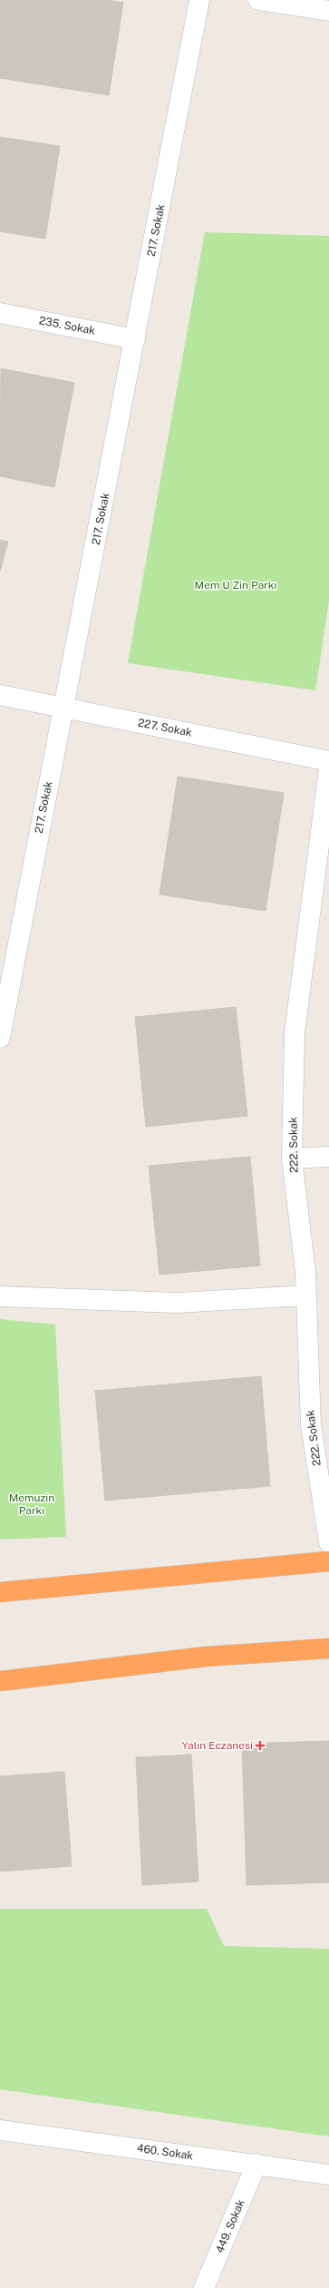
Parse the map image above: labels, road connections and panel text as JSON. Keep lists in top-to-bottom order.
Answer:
{
  "streets": {
    "street": [
      "217. Sokak",
      "235. Sokak",
      "227. Sokak",
      "222. Sokak",
      "460. Sokak",
      "449. Sokak"
    ]
  },
  "crossings": [
    ["217. Sokak", "235. Sokak"],
    ["217. Sokak", "227. Sokak"],
    ["460. Sokak", "449. Sokak"]
  ],
  "parks": ["Mem U Zin Parkı", "Memuzin Parkı"],
  "places": {
    "health": ["Yalın Eczanesi"]
  }
}
